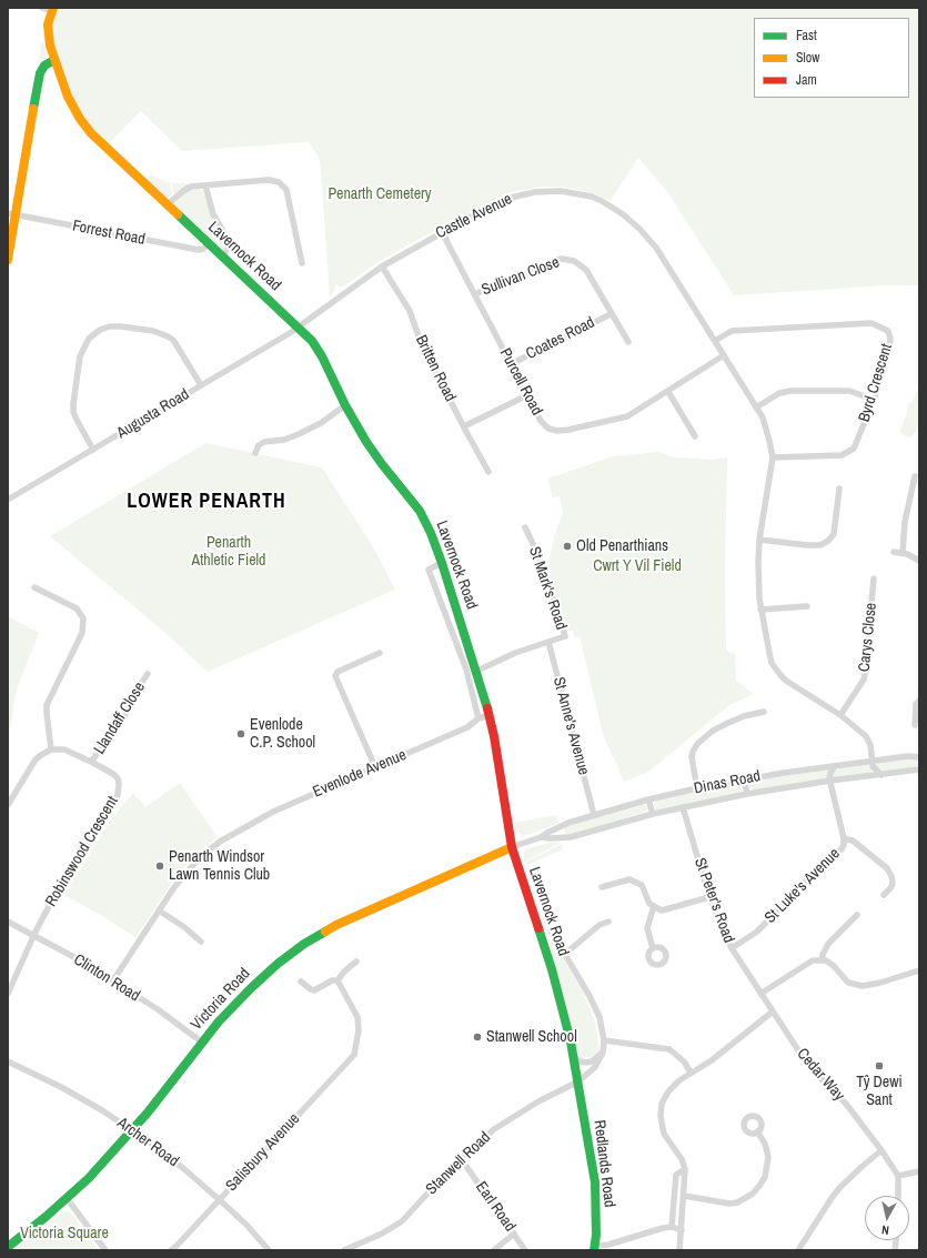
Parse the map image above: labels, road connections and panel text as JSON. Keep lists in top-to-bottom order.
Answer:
{
  "streets": {
    "main road": ["Lavernock Road", "Victoria Road", "Redlands Road"],
    "street": [
      "Castle Avenue",
      "Forrest Road",
      "Sullivan Close",
      "Coates Road",
      "Britten Road",
      "Purcell Road",
      "Byrd Crescent",
      "Augusta Road",
      "St Mark's Road",
      "Carys Close",
      "Llandaff Close",
      "St Anne's Avenue",
      "Evenlode Avenue",
      "Dinas Road",
      "Robinswood Crescent",
      "St Luke's Avenue",
      "St Peter's Road",
      "Clinton Road",
      "Cedar Way",
      "Archer Road",
      "Salisbury Avenue",
      "Stanwell Road",
      "Earl Road"
    ]
  },
  "crossings": [
    ["Castle Avenue", "Lavernock Road"],
    ["Castle Avenue", "Britten Road"],
    ["Castle Avenue", "Purcell Road"],
    ["Castle Avenue", "Byrd Crescent"],
    ["Castle Avenue", "Augusta Road"],
    ["Forrest Road", "Lavernock Road"],
    ["Lavernock Road", "Augusta Road"],
    ["Lavernock Road", "St Mark's Road"],
    ["Lavernock Road", "Evenlode Avenue"],
    ["Lavernock Road", "Dinas Road"],
    ["Lavernock Road", "Victoria Road"],
    ["Lavernock Road", "Stanwell Road"],
    ["Lavernock Road", "Redlands Road"],
    ["Sullivan Close", "Coates Road"],
    ["Sullivan Close", "Purcell Road"],
    ["Coates Road", "Purcell Road"],
    ["St Mark's Road", "St Anne's Avenue"],
    ["Llandaff Close", "Robinswood Crescent"],
    ["Evenlode Avenue", "Clinton Road"],
    ["Dinas Road", "St Luke's Avenue"],
    ["Dinas Road", "St Peter's Road"],
    ["Dinas Road", "Victoria Road"],
    ["Robinswood Crescent", "Clinton Road"],
    ["St Luke's Avenue", "St Peter's Road"],
    ["St Peter's Road", "Cedar Way"],
    ["Clinton Road", "Victoria Road"],
    ["Victoria Road", "Archer Road"],
    ["Archer Road", "Salisbury Avenue"],
    ["Stanwell Road", "Redlands Road"]
  ],
  "districts": ["LOWER PENARTH"],
  "parks": [
    "Penarth Cemetery",
    "Penarth Athletic Field",
    "Cwrt Y Vil Field",
    "Victoria Square"
  ],
  "places": [
    "Old Penarthians",
    "Evenlode C.P. School",
    "Penarth Windsor Lawn Tennis Club",
    "Stanwell School",
    "Tŷ Dewi Sant"
  ],
  "legend": ["Fast", "Slow", "Jam"],
  "north": "bottom"
}
